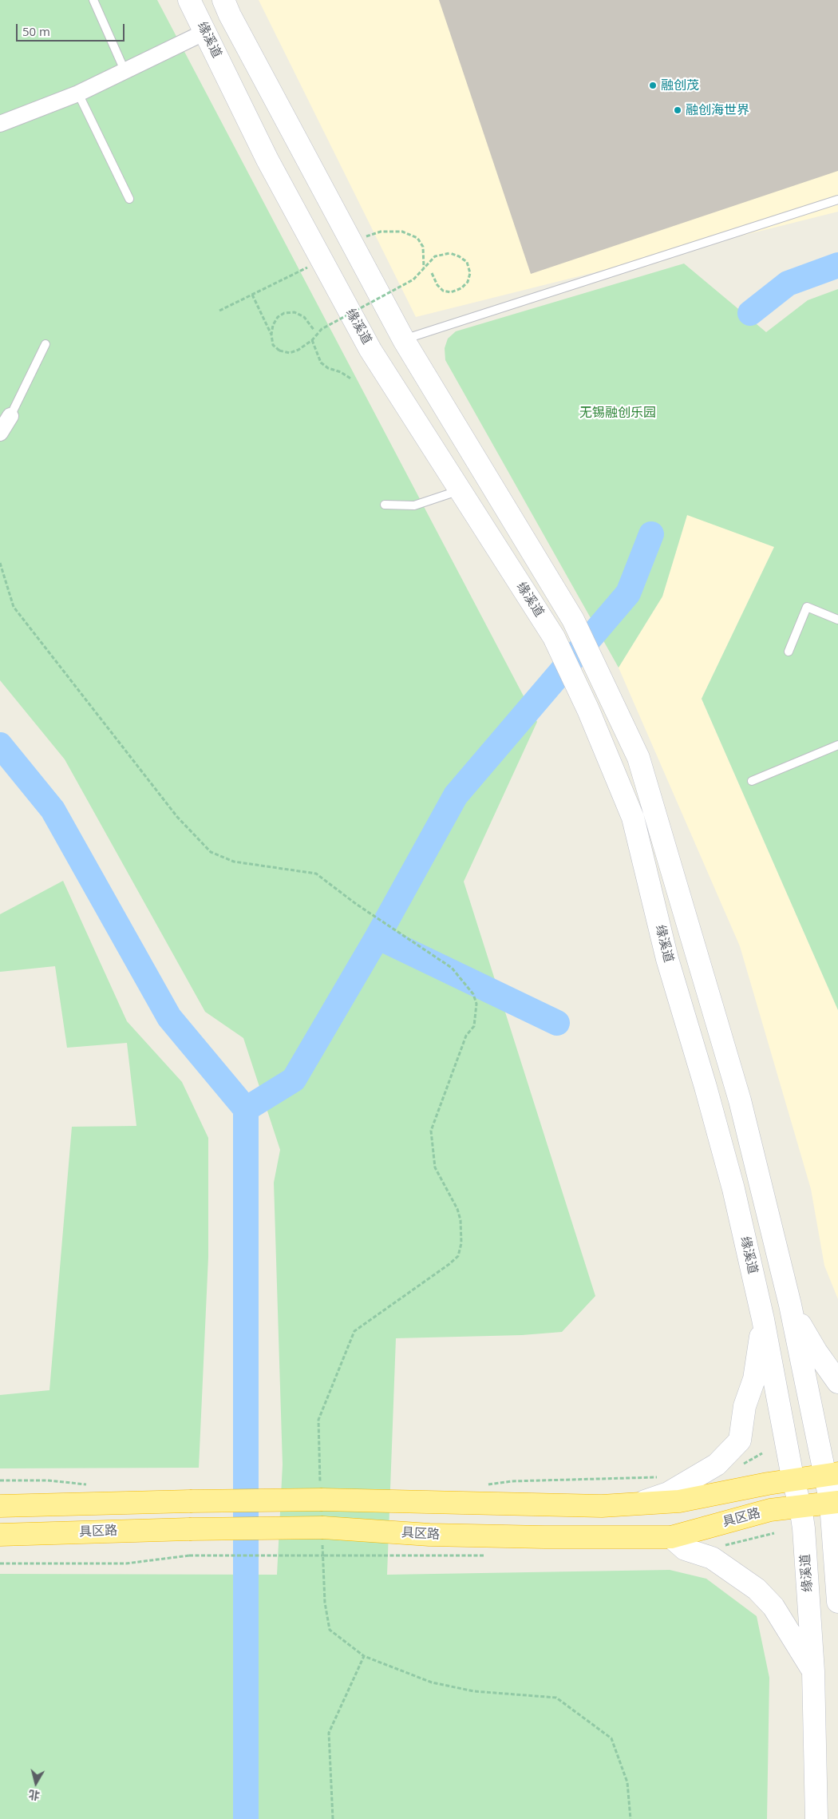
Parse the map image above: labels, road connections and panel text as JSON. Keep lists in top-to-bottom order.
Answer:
{
  "streets": {
    "highway": ["具区路"],
    "main road": ["缘溪道"]
  },
  "crossings": [
    ["缘溪道", "具区路"]
  ],
  "parks": ["无锡融创乐园"],
  "places": ["融创茂", "融创海世界"],
  "scale_bar": "50 m",
  "north": "bottom"
}
